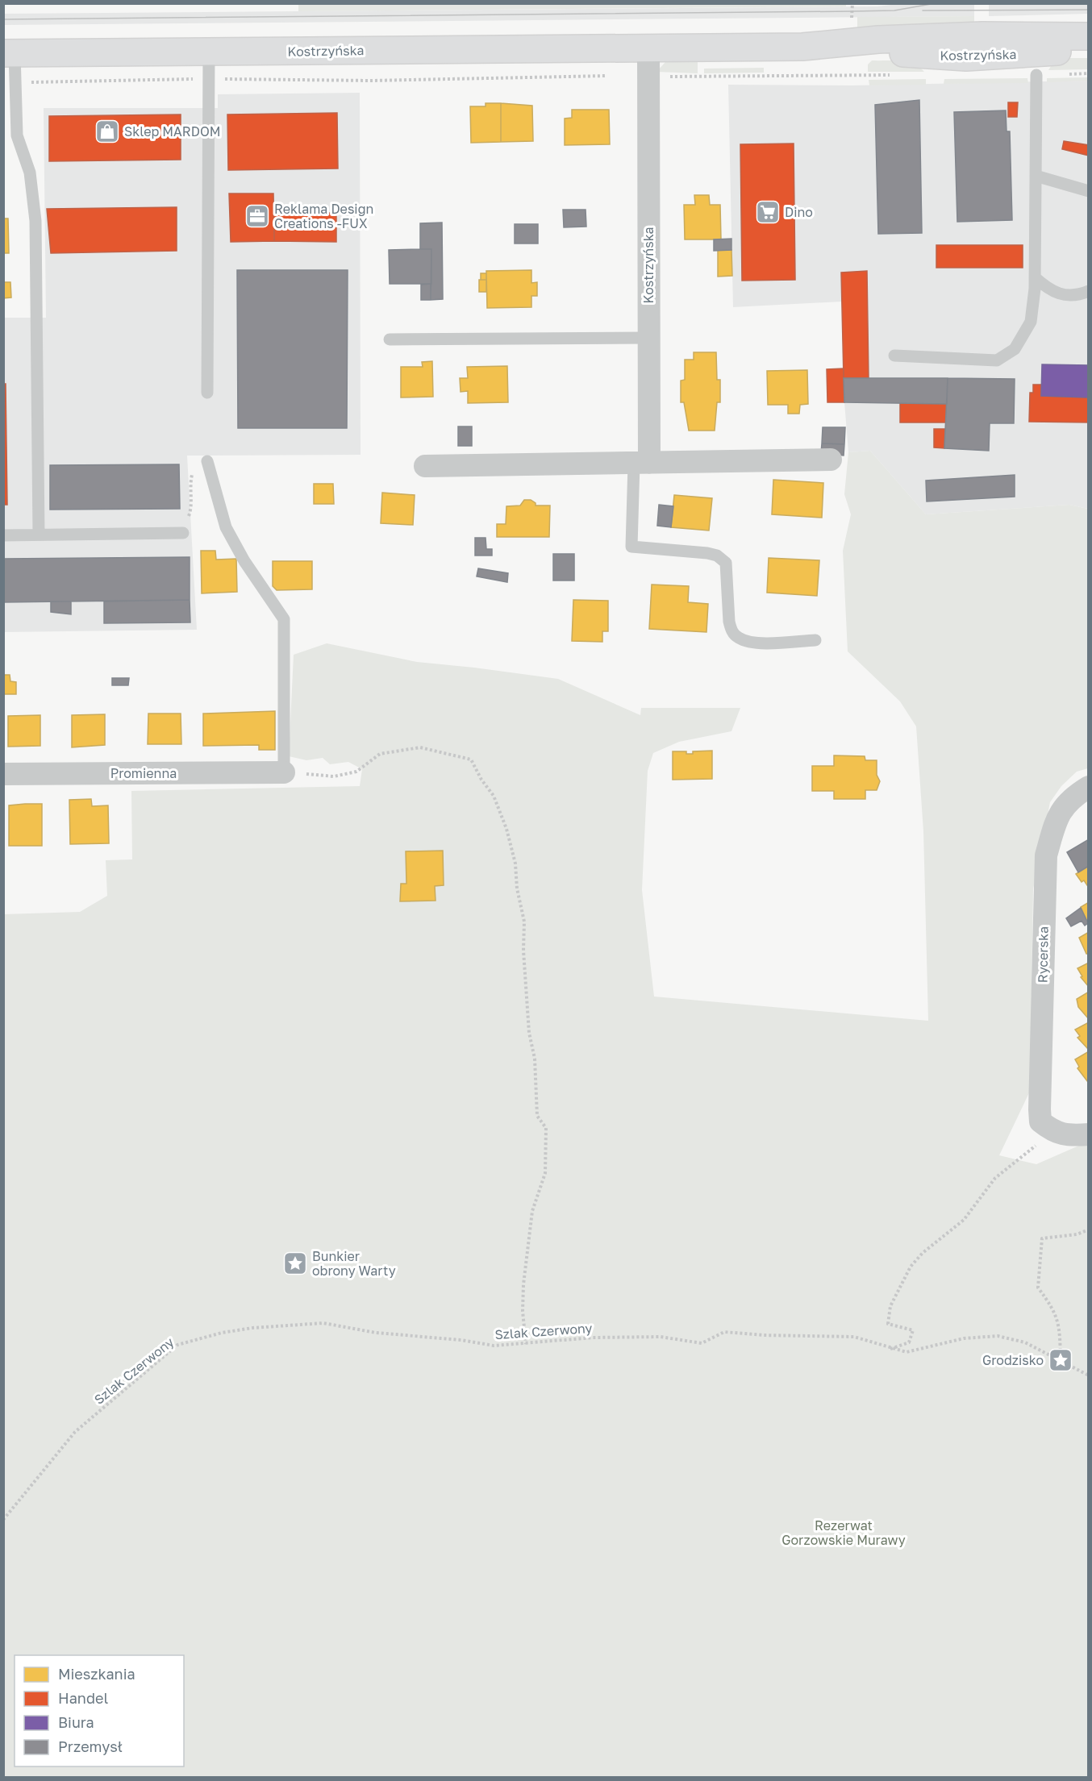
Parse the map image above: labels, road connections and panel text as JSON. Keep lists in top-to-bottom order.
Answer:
{
  "streets": {
    "main road": ["Kostrzyńska"],
    "street": ["Promienna", "Rycerska"],
    "path": ["Szlak Czerwony"]
  },
  "parks": ["Rezerwat Gorzowskie Murawy"],
  "places": {
    "shop": ["Sklep MARDOM"],
    "supermarket": ["Dino"],
    "office": ["Reklama Design Creations -FUX"],
    "place": ["Bunkier obrony Warty", "Grodzisko"]
  },
  "legend": [
    "Mieszkania",
    "Handel",
    "Biura",
    "Przemysł"
  ]
}
